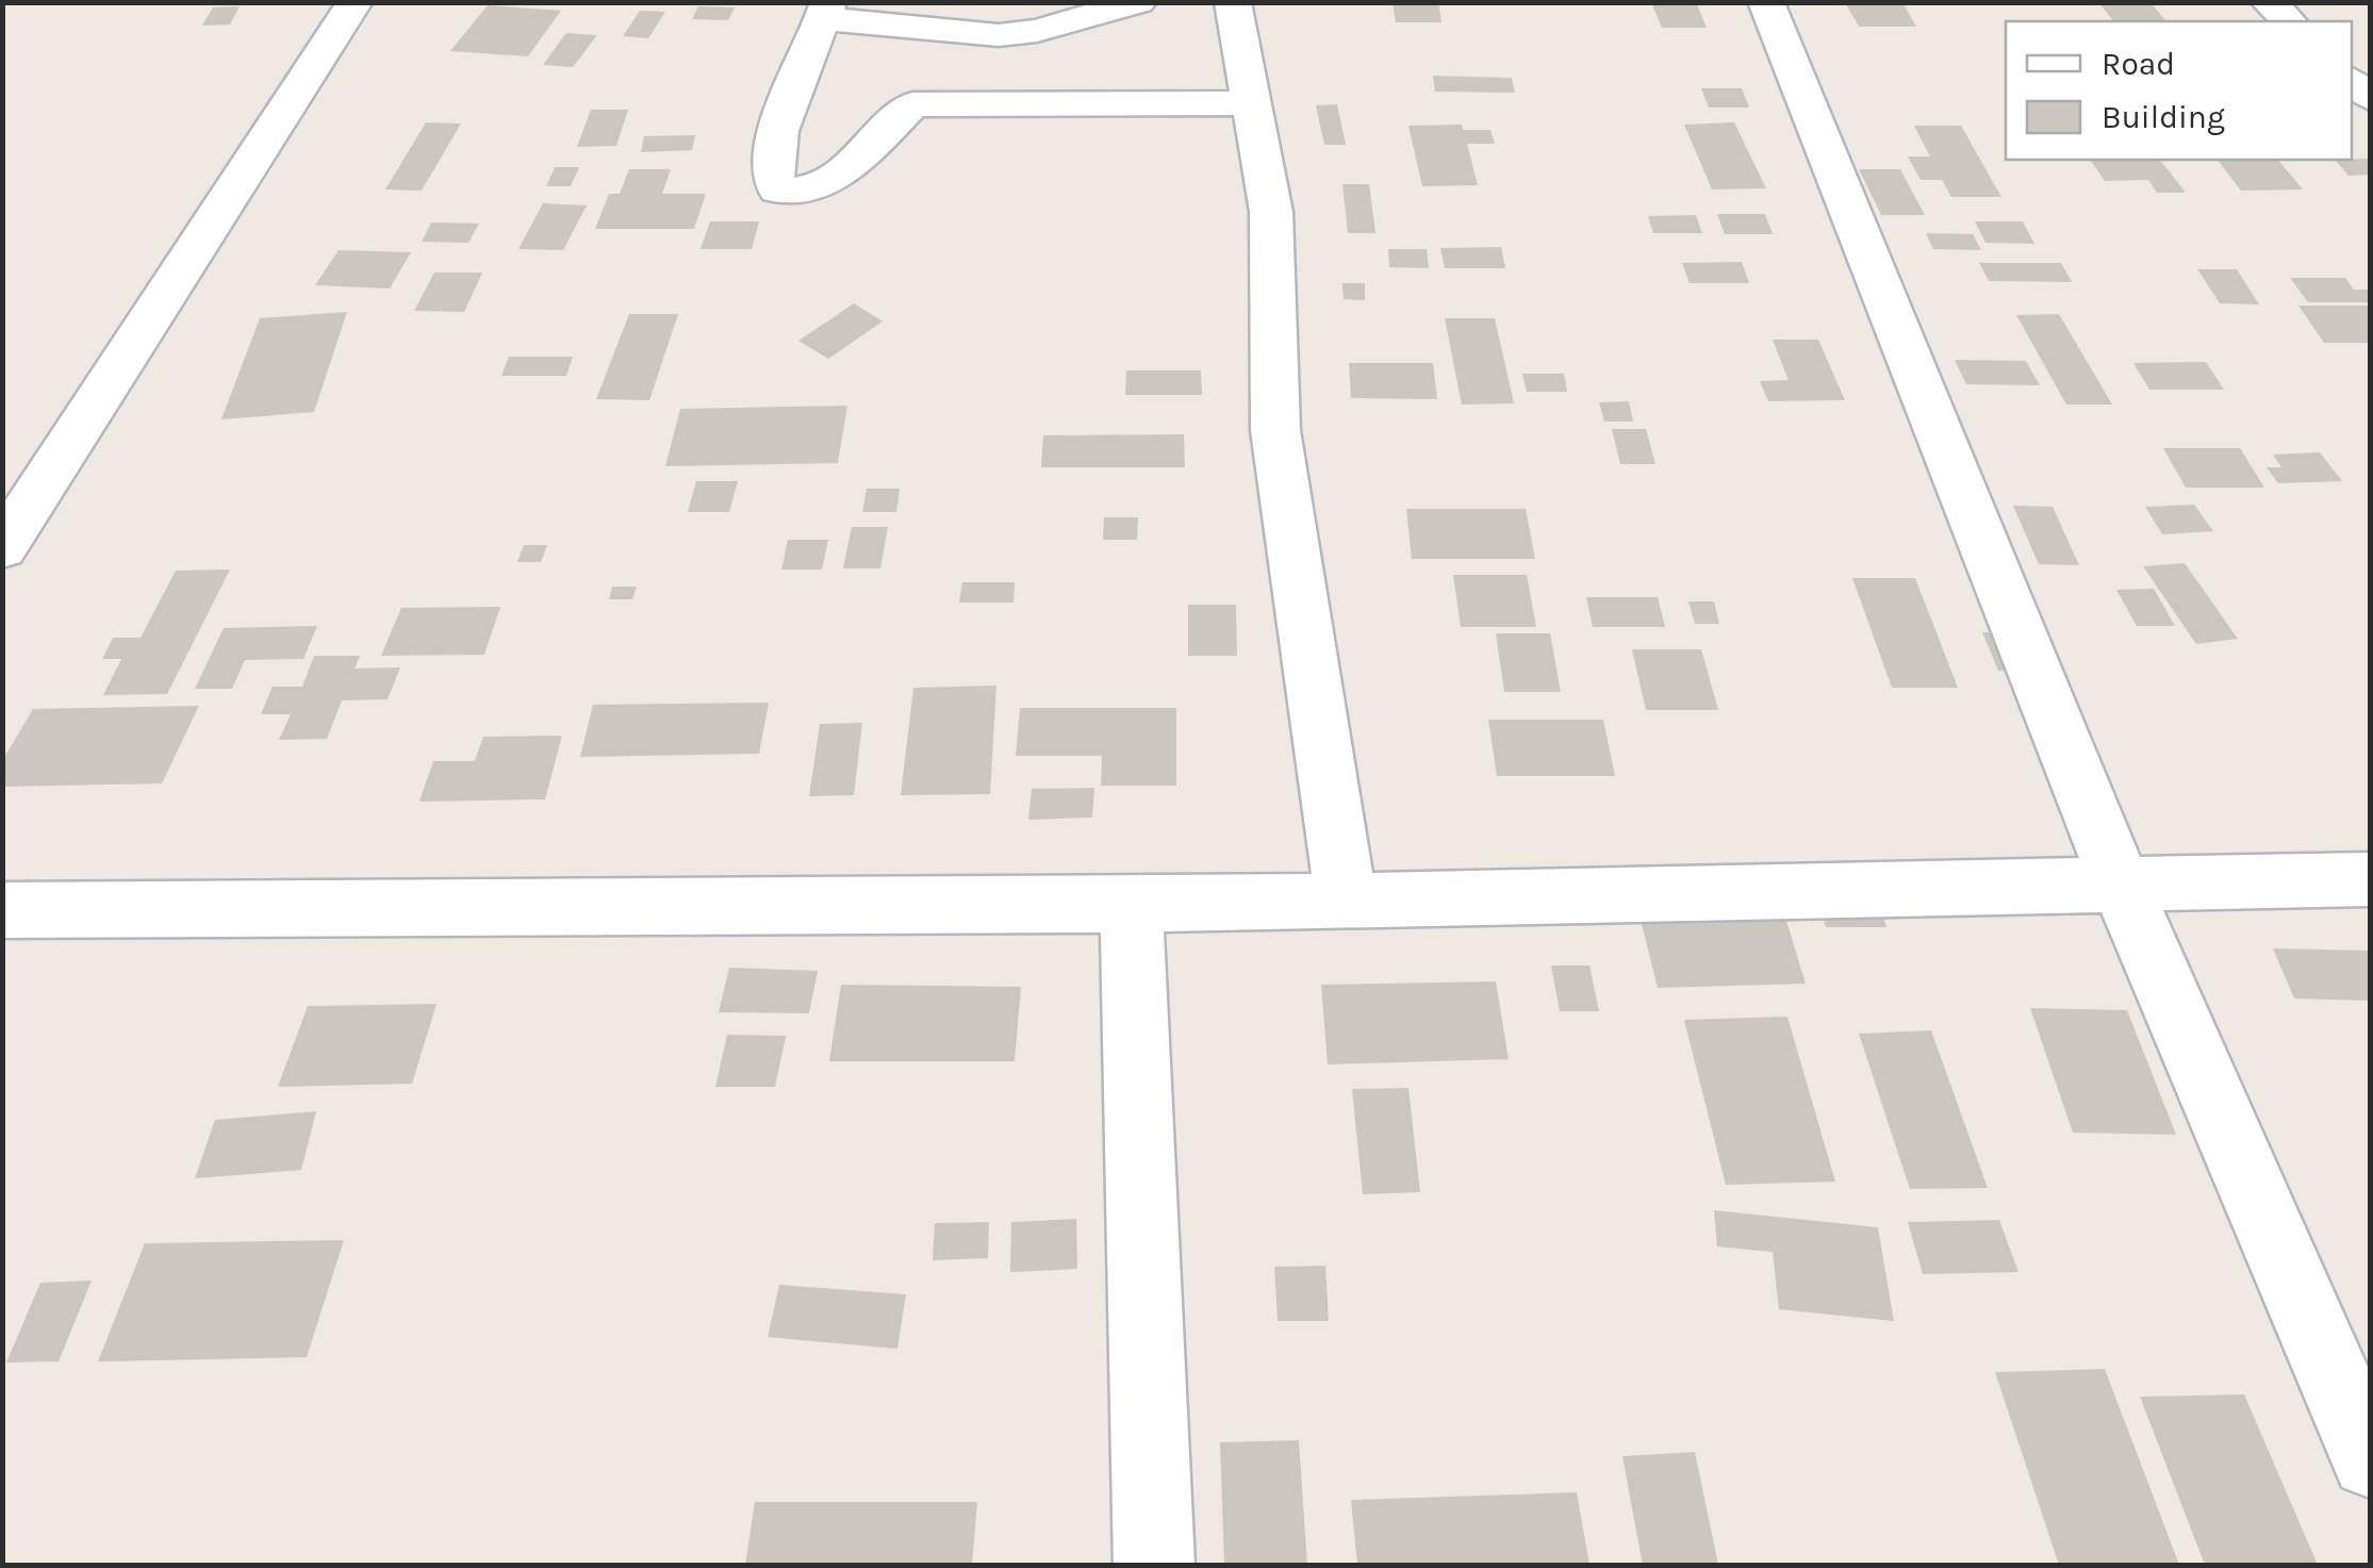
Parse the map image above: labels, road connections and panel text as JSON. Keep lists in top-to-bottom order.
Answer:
{
  "legend": ["Road", "Building"]
}
